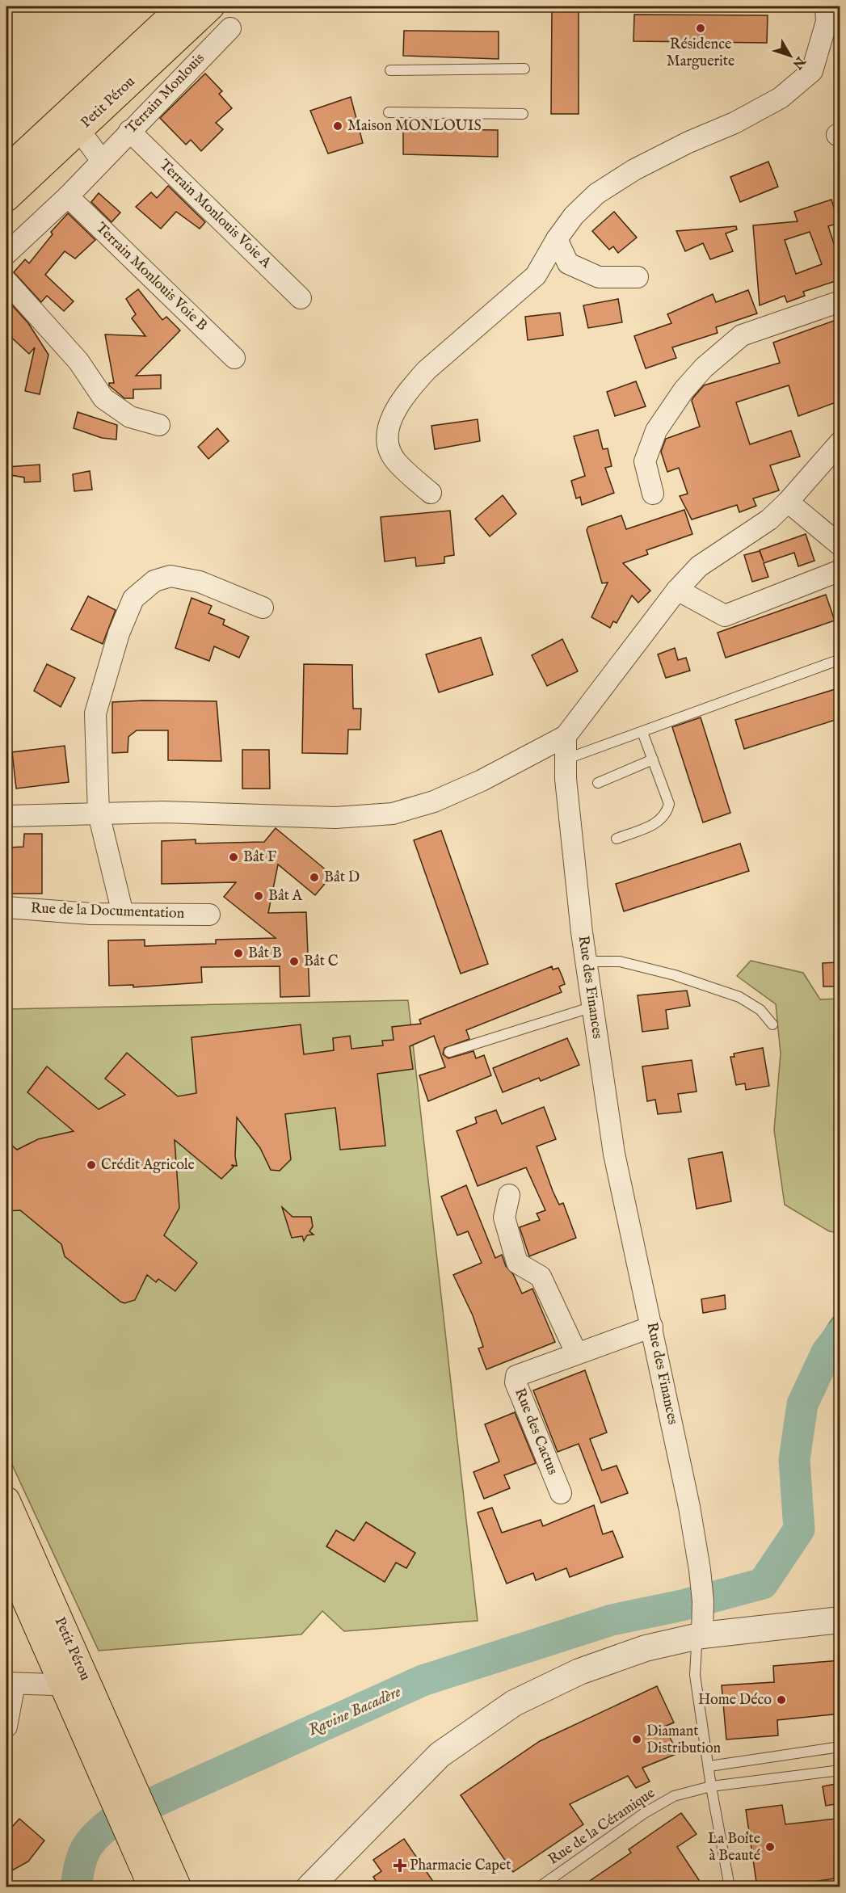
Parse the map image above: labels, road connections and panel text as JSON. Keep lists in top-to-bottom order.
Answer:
{
  "streets": {
    "highway": ["Petit Pérou"],
    "street": [
      "Terrain Monlouis",
      "Terrain Monlouis Voie A",
      "Terrain Monlouis Voie B",
      "Rue de la Documentation",
      "Rue des Finances",
      "Rue des Cactus"
    ],
    "lane": ["Rue de la Céramique"]
  },
  "crossings": [
    ["Terrain Monlouis", "Terrain Monlouis Voie A"],
    ["Terrain Monlouis", "Terrain Monlouis Voie B"],
    ["Rue des Finances", "Rue des Cactus"]
  ],
  "water": ["Ravine Bacadère"],
  "places": {
    "other": [
      "Résidence Marguerite",
      "Maison MONLOUIS",
      "Bât F",
      "Bât D",
      "Bât A",
      "Bât B",
      "Bât C",
      "Crédit Agricole",
      "Home Déco",
      "Diamant Distribution",
      "La Boîte à Beauté"
    ],
    "health": ["Pharmacie Capet"]
  },
  "north": "bottom right"
}
